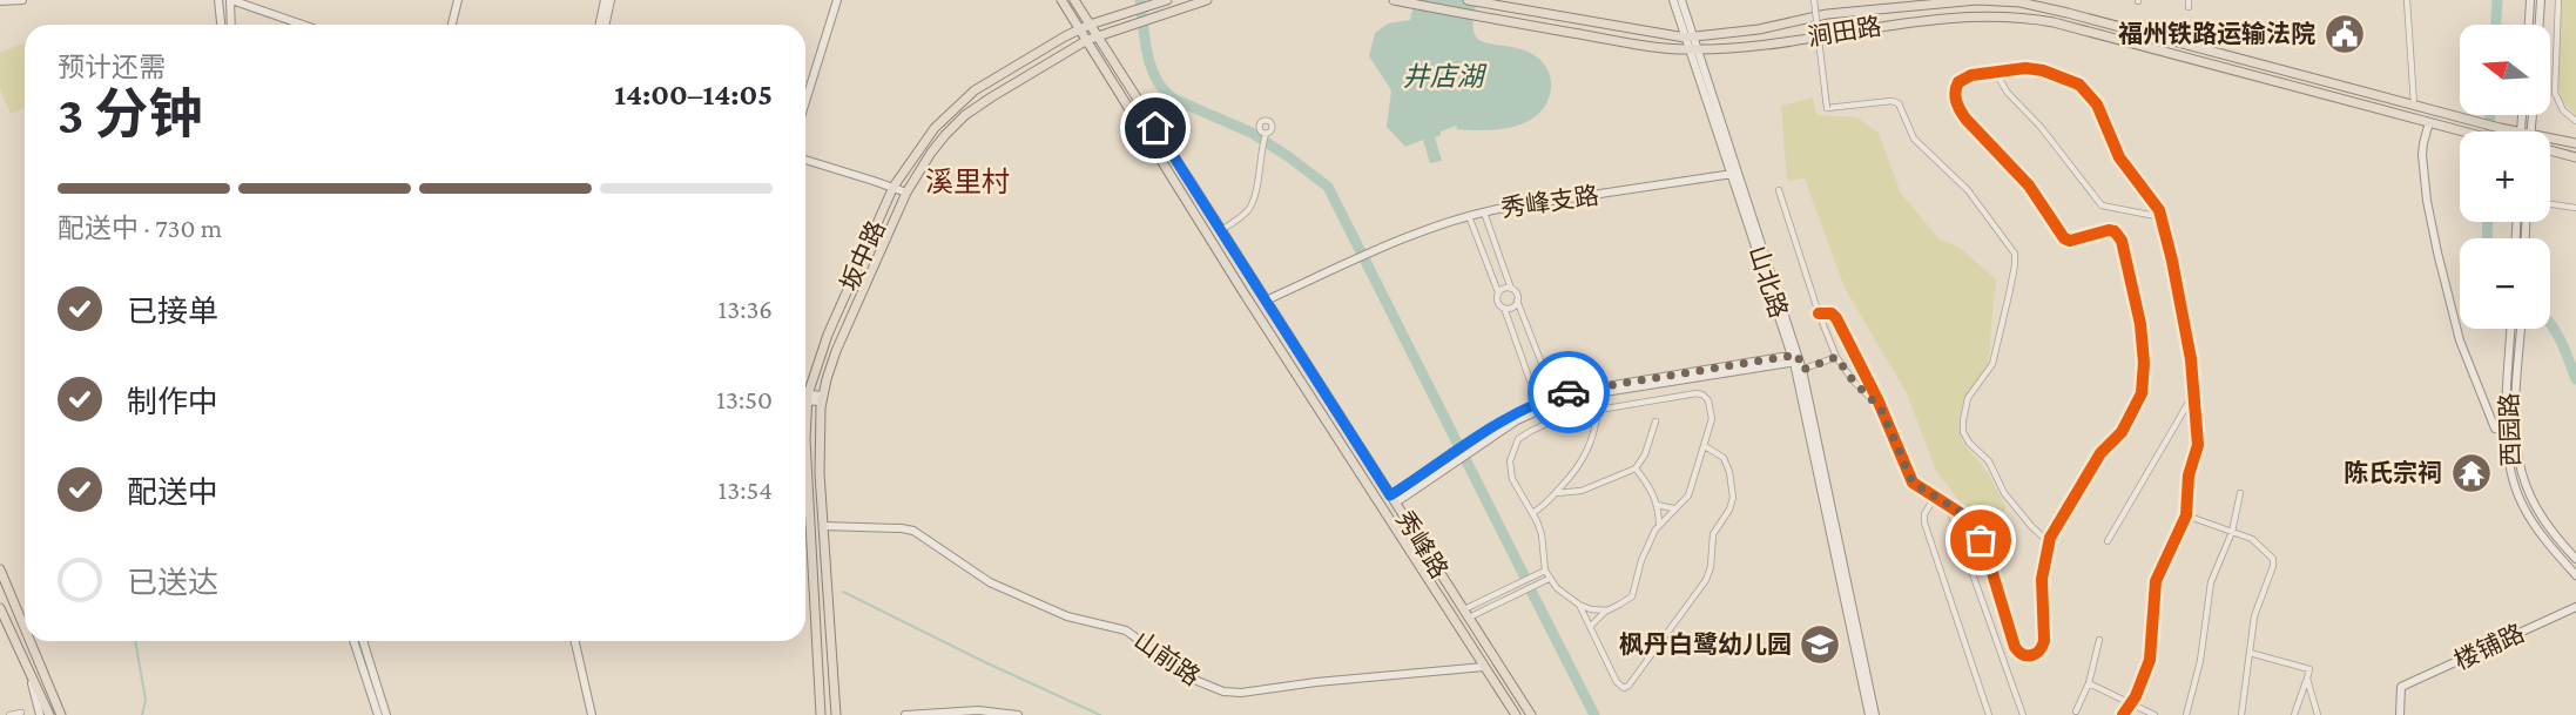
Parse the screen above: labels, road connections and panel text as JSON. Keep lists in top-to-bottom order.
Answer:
{
  "streets": {
    "main road": [
      "涧田路",
      "秀峰支路",
      "坂中路",
      "山北路",
      "西园路",
      "秀峰路",
      "楼铺路",
      "山前路"
    ]
  },
  "crossings": [
    ["涧田路", "山北路"],
    ["秀峰支路", "山北路"],
    ["秀峰支路", "秀峰路"],
    ["坂中路", "秀峰路"],
    ["坂中路", "山前路"],
    ["秀峰路", "山前路"]
  ],
  "districts": ["溪里村"],
  "water": ["井店湖"],
  "places": {
    "public building": ["福州铁路运输法院"],
    "temple": ["陈氏宗祠"],
    "school or university": ["枫丹白鹭幼儿园"]
  },
  "north": "left",
  "page": {
    "map_buttons": ["+", "−"],
    "heading": ["3 分钟", "预计还需", "14:00–14:05"],
    "bar": "配送中 · 730 m",
    "list": [
      ["已接单", "13:36"],
      ["制作中", "13:50"],
      ["配送中", "13:54"],
      "已送达"
    ]
  }
}
